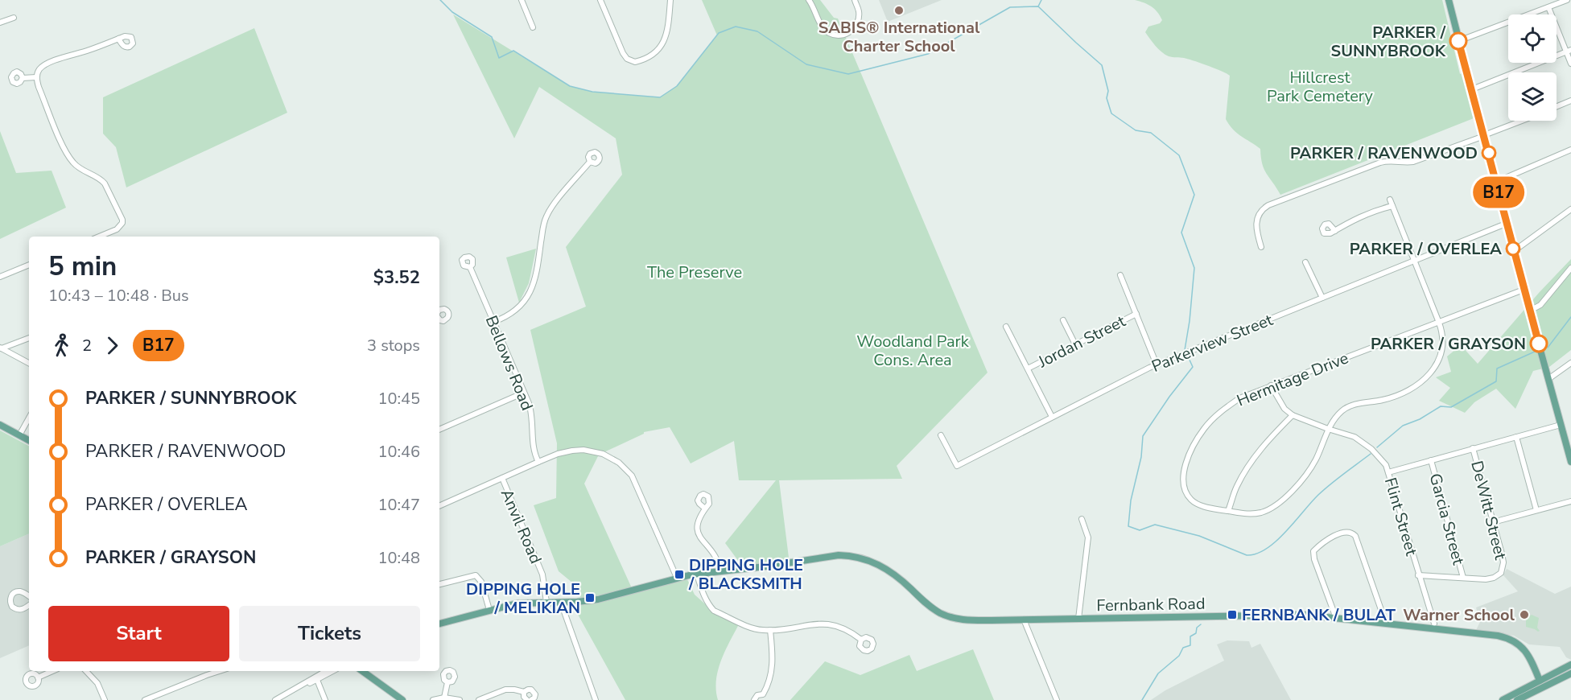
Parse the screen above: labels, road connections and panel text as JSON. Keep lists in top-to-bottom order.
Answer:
{
  "streets": {
    "main road": ["Fernbank Road"],
    "street": [
      "Jordan Street",
      "Parkerview Street",
      "Bellows Road",
      "Hermitage Drive",
      "DeWitt Street",
      "Flint Street",
      "Garcia Street",
      "Anvil Road"
    ]
  },
  "crossings": [
    ["Parkerview Street", "Hermitage Drive"],
    ["Hermitage Drive", "Flint Street"],
    ["DeWitt Street", "Flint Street"],
    ["DeWitt Street", "Garcia Street"],
    ["Anvil Road", "Fernbank Road"]
  ],
  "parks": ["Hillcrest Park Cemetery", "The Preserve", "Woodland Park Cons. Area"],
  "places": {
    "other": [
      "SABIS® International Charter School",
      "PARKER / SUNNYBROOK",
      "PARKER / RAVENWOOD",
      "PARKER / OVERLEA",
      "PARKER / GRAYSON",
      "Warner School"
    ],
    "transit": ["DIPPING HOLE / BLACKSMITH", "DIPPING HOLE / MELIKIAN", "FERNBANK / BULAT"]
  },
  "lines": ["bus line B17"],
  "page": {
    "on_map": "B17",
    "heading": ["5 min", "10:43 – 10:48 · Bus", "$3.52"],
    "legs": ["2", "B17", "3 stops"],
    "list": [
      {
        "name": "PARKER / SUNNYBROOK",
        "value": "10:45"
      },
      {
        "name": "PARKER / RAVENWOOD",
        "value": "10:46"
      },
      {
        "name": "PARKER / OVERLEA",
        "value": "10:47"
      },
      {
        "name": "PARKER / GRAYSON",
        "value": "10:48"
      }
    ],
    "buttons": ["Start", "Tickets"]
  }
}
